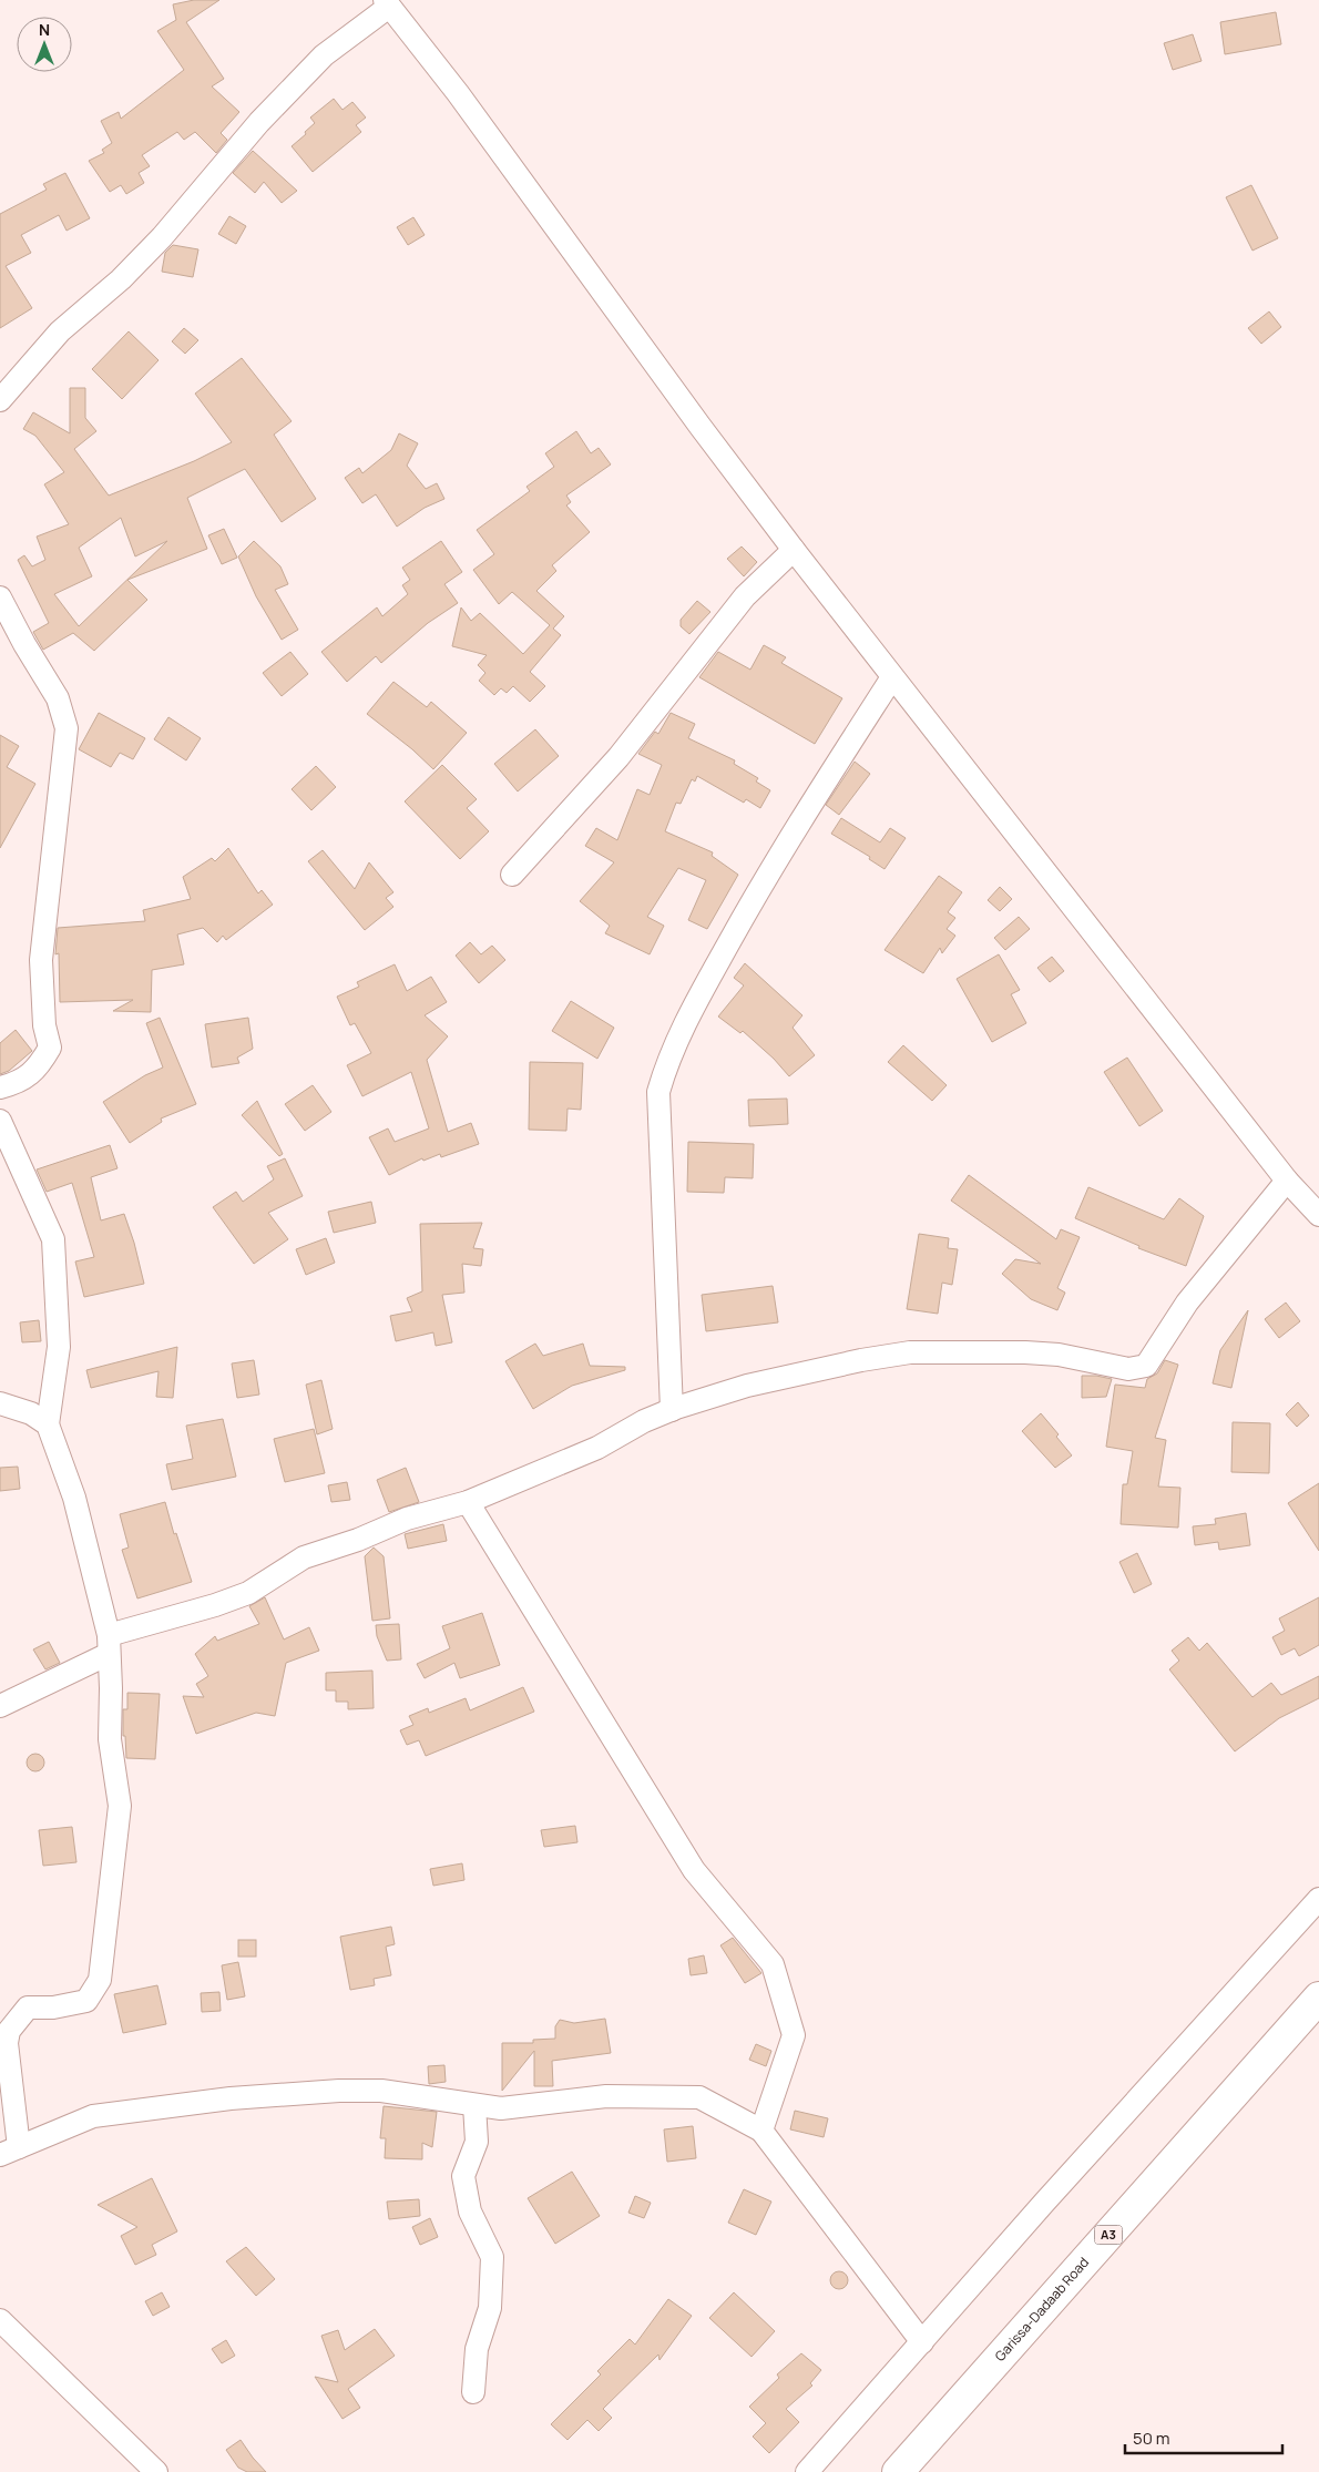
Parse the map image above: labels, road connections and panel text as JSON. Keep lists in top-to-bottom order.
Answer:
{
  "streets": {
    "highway": ["A3", "Garissa-Dadaab Road"]
  },
  "scale_bar": "50 m",
  "north": "top"
}
